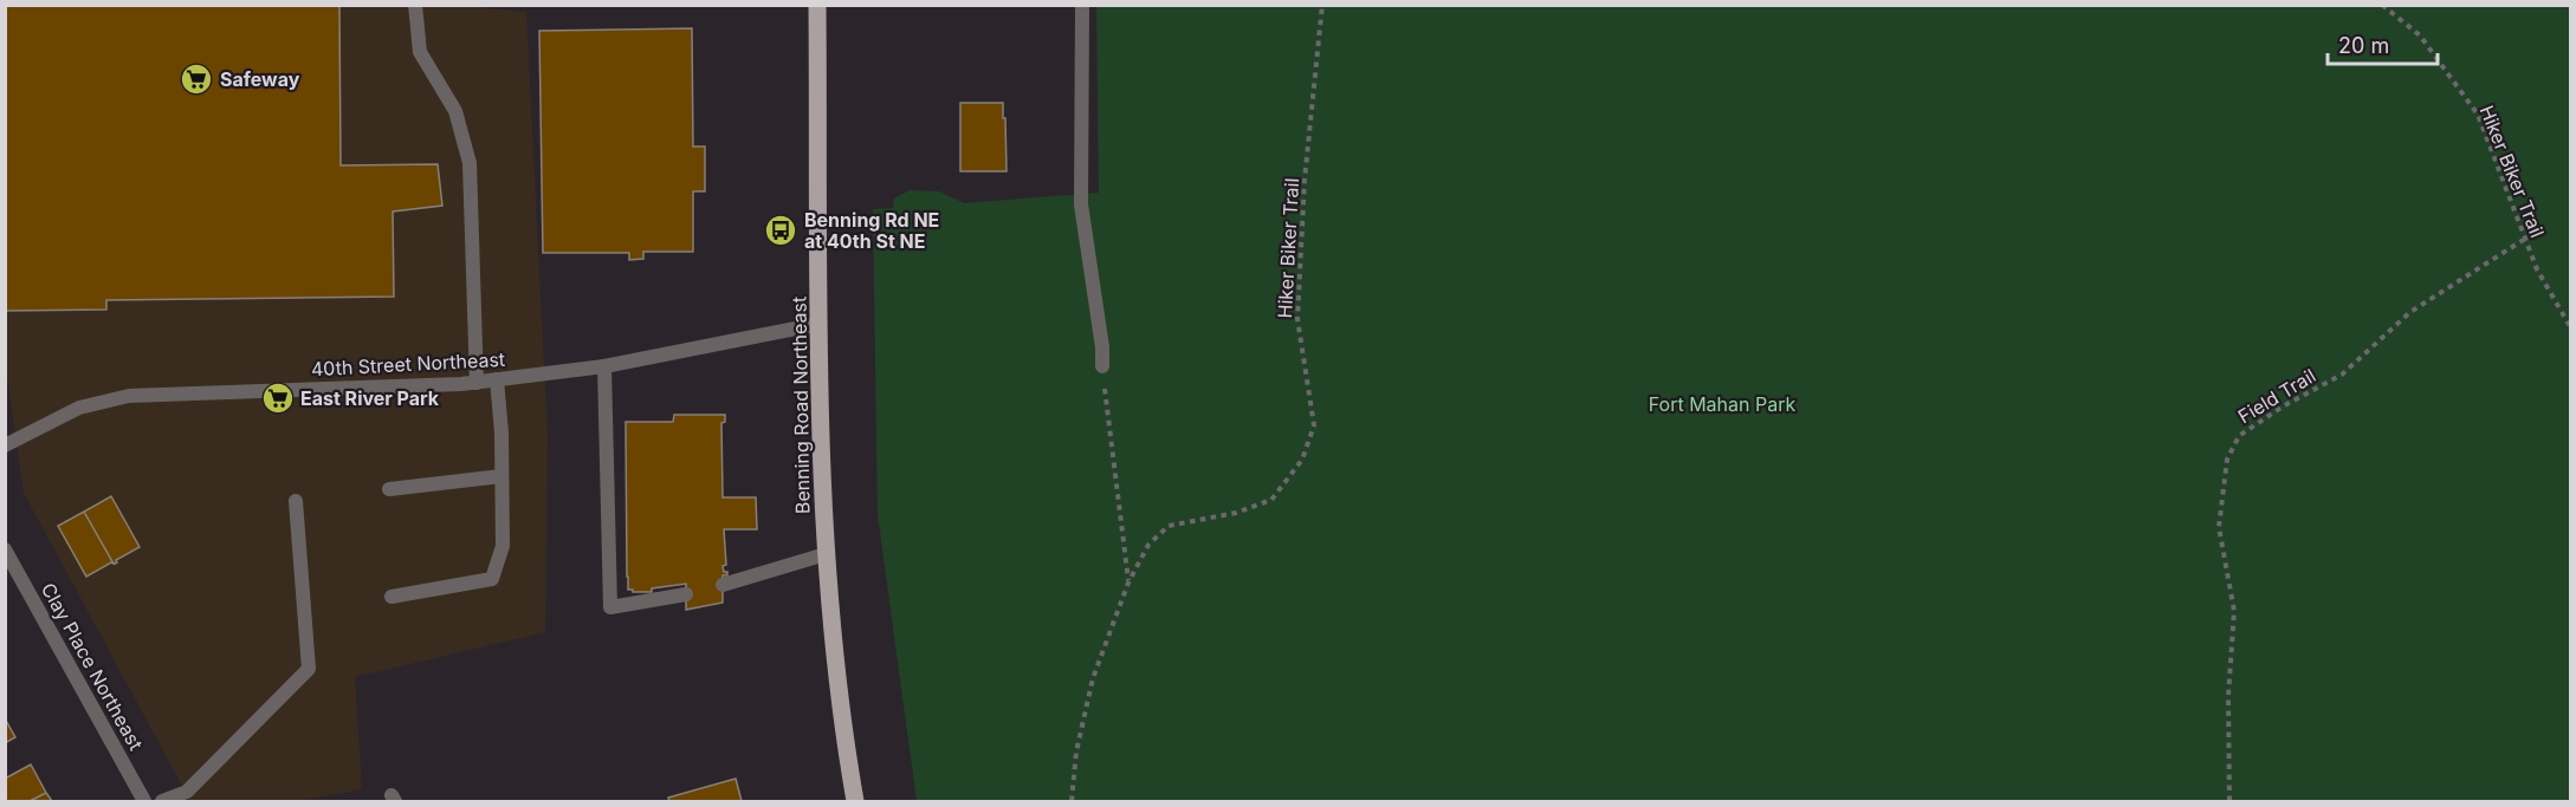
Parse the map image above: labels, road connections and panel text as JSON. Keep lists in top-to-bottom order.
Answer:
{
  "streets": {
    "main road": ["Benning Road Northeast"],
    "street": ["40th Street Northeast", "Clay Place Northeast"],
    "path": ["Hiker Biker Trail", "Field Trail"]
  },
  "crossings": [
    ["Hiker Biker Trail", "Field Trail"],
    ["40th Street Northeast", "Benning Road Northeast"]
  ],
  "parks": ["Fort Mahan Park"],
  "places": {
    "supermarket": ["Safeway", "East River Park"],
    "bus stop": ["Benning Rd NE at 40th St NE"]
  },
  "scale_bar": "20 m"
}
